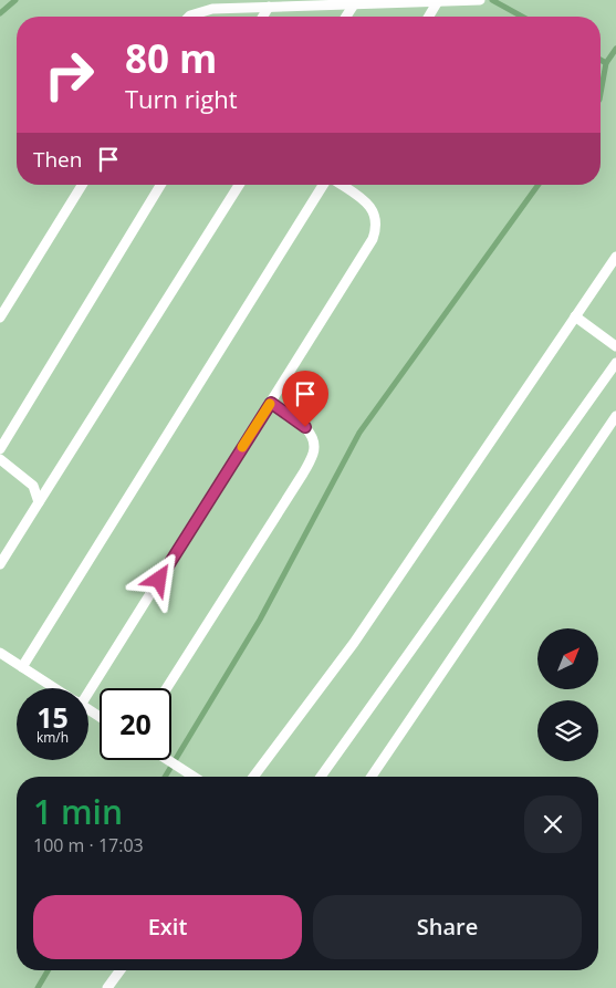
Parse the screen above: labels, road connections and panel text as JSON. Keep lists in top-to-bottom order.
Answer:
{
  "north": "top right",
  "page": {
    "turn": ["80 m", "Turn right"],
    "then": "Then",
    "speed": "15 km/h",
    "limit": "20",
    "heading": ["1 min", "100 m · 17:03"],
    "buttons": ["Exit", "Share"]
  }
}
